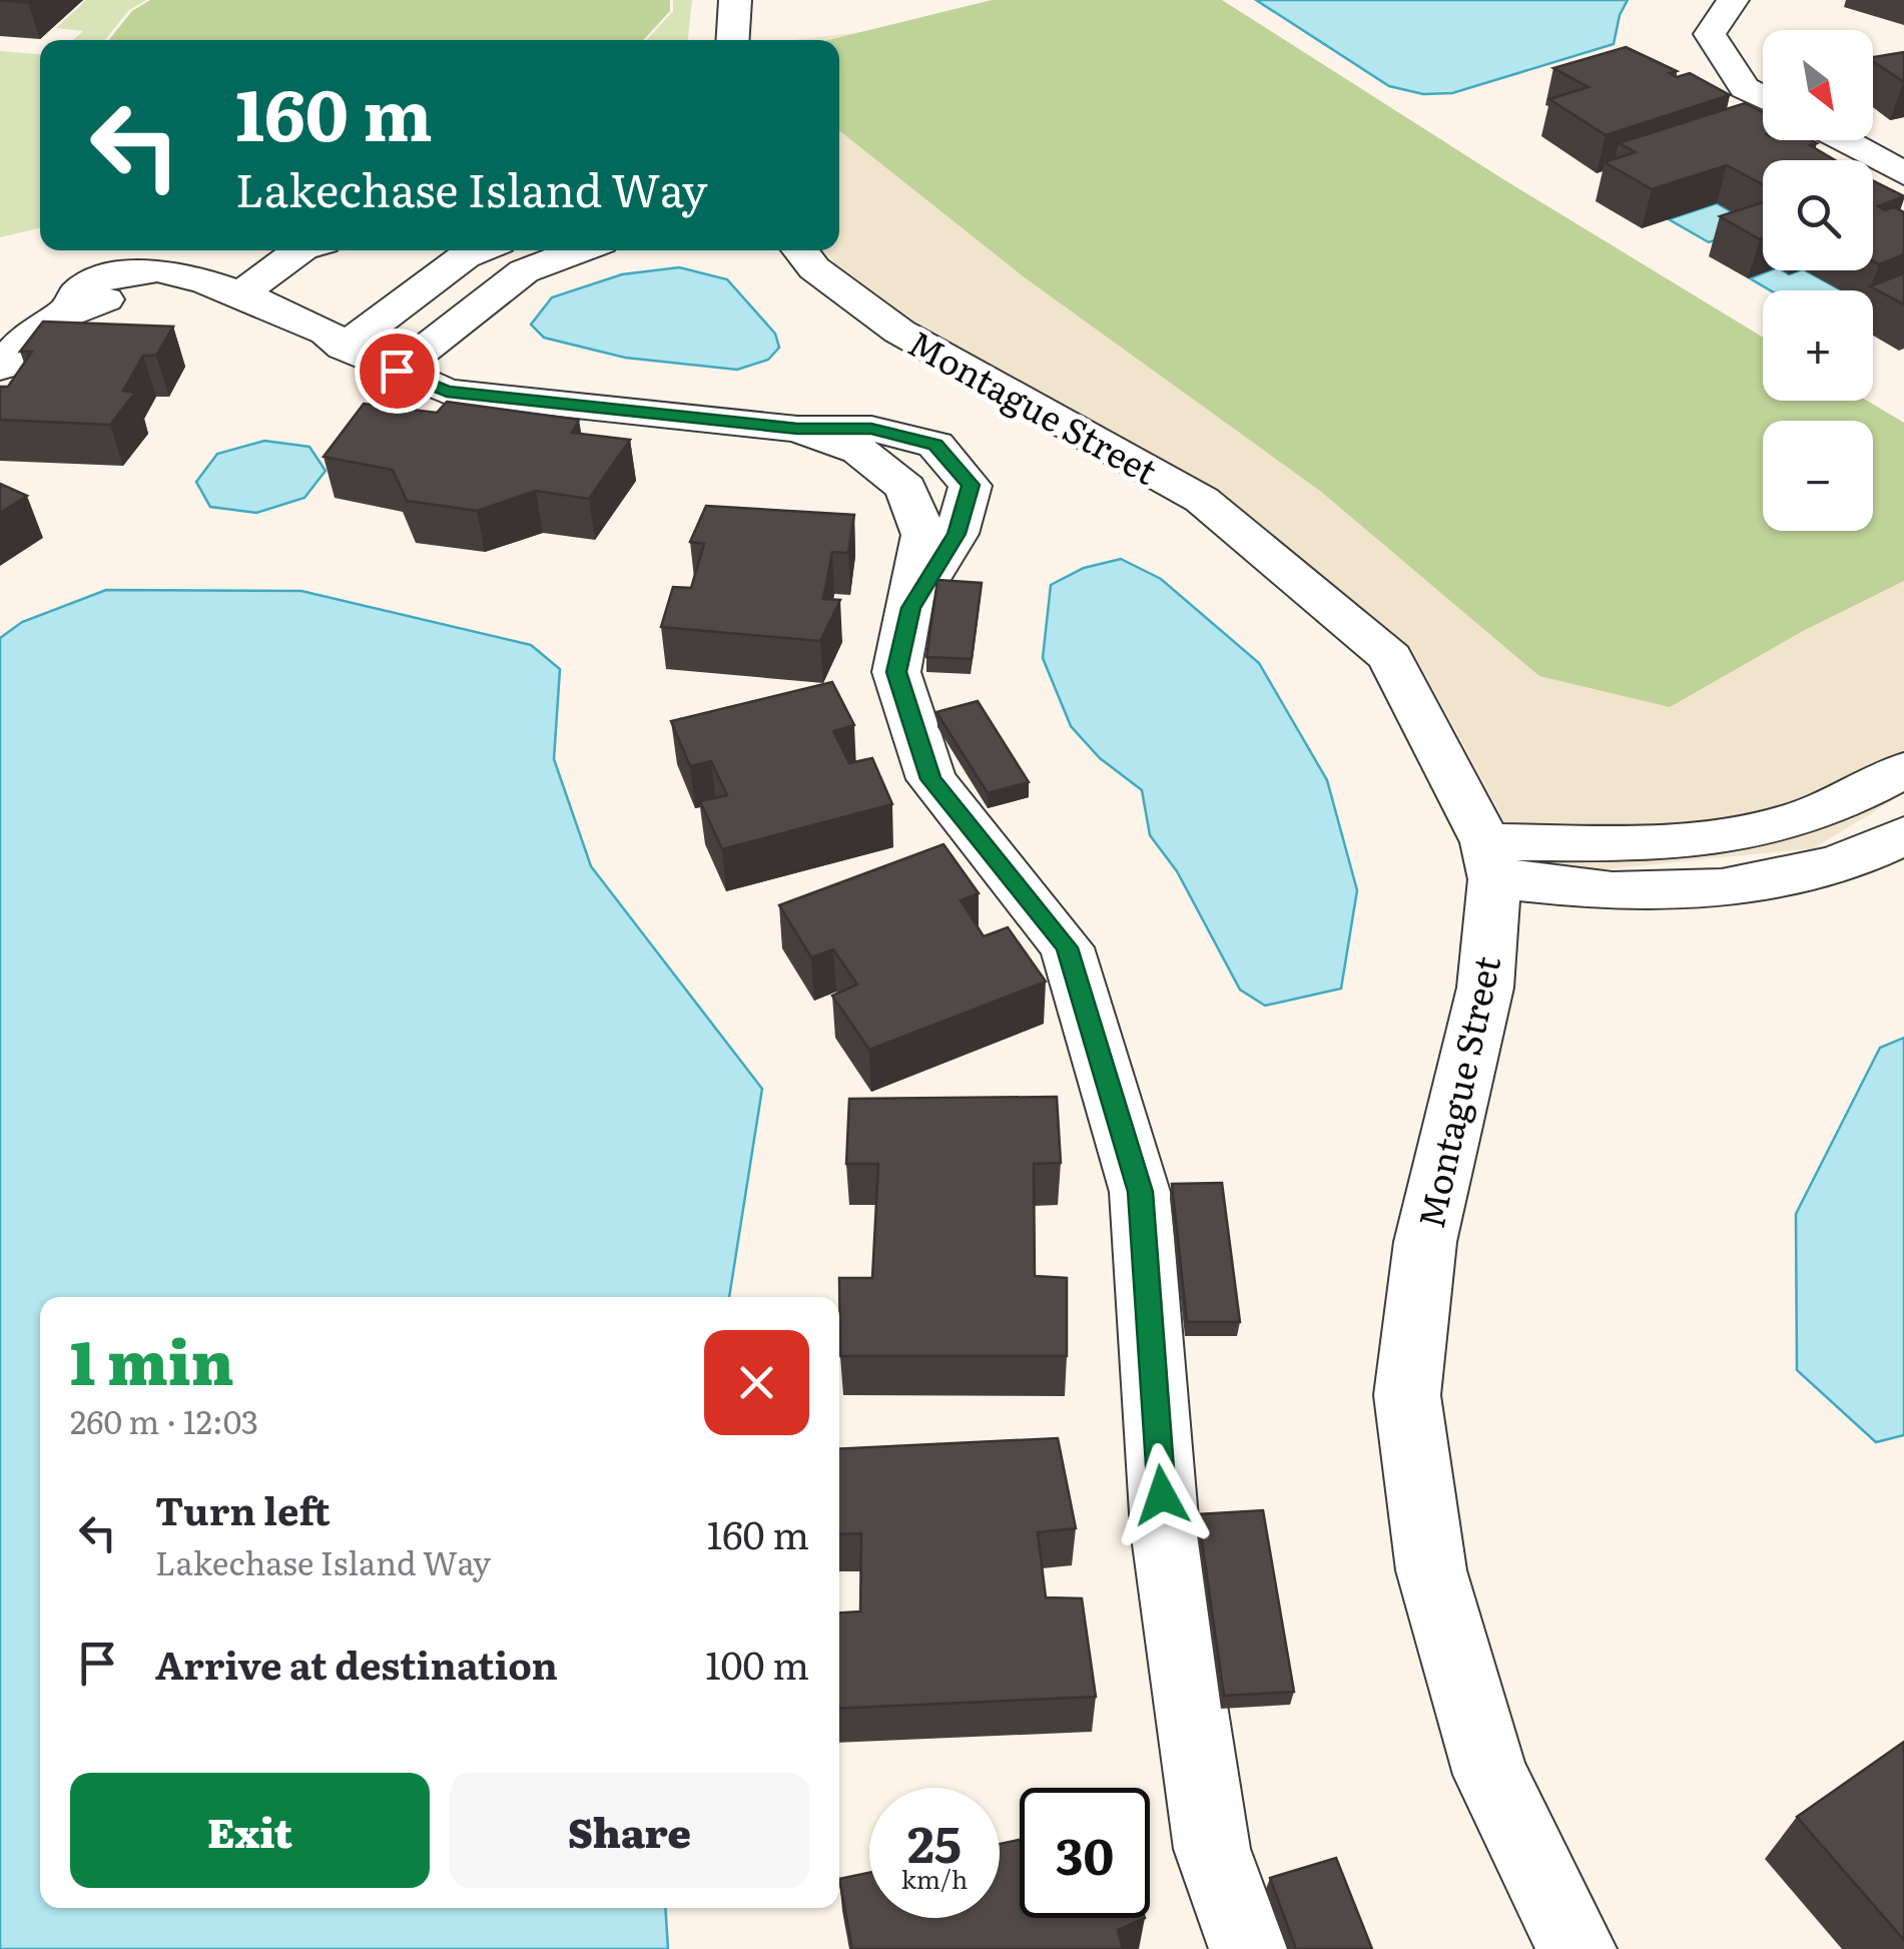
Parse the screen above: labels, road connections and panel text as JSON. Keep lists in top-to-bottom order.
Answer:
{
  "streets": {
    "street": ["Montague Street"]
  },
  "north": "bottom right",
  "page": {
    "map_buttons": ["+", "−"],
    "turn": ["160 m", "Lakechase Island Way"],
    "heading": ["1 min", "260 m · 12:03"],
    "list": [
      {
        "name": "Turn left",
        "note": "Lakechase Island Way",
        "value": "160 m"
      },
      {
        "name": "Arrive at destination",
        "value": "100 m"
      }
    ],
    "buttons": ["Exit", "Share"],
    "speed": "25 km/h",
    "limit": "30"
  }
}
